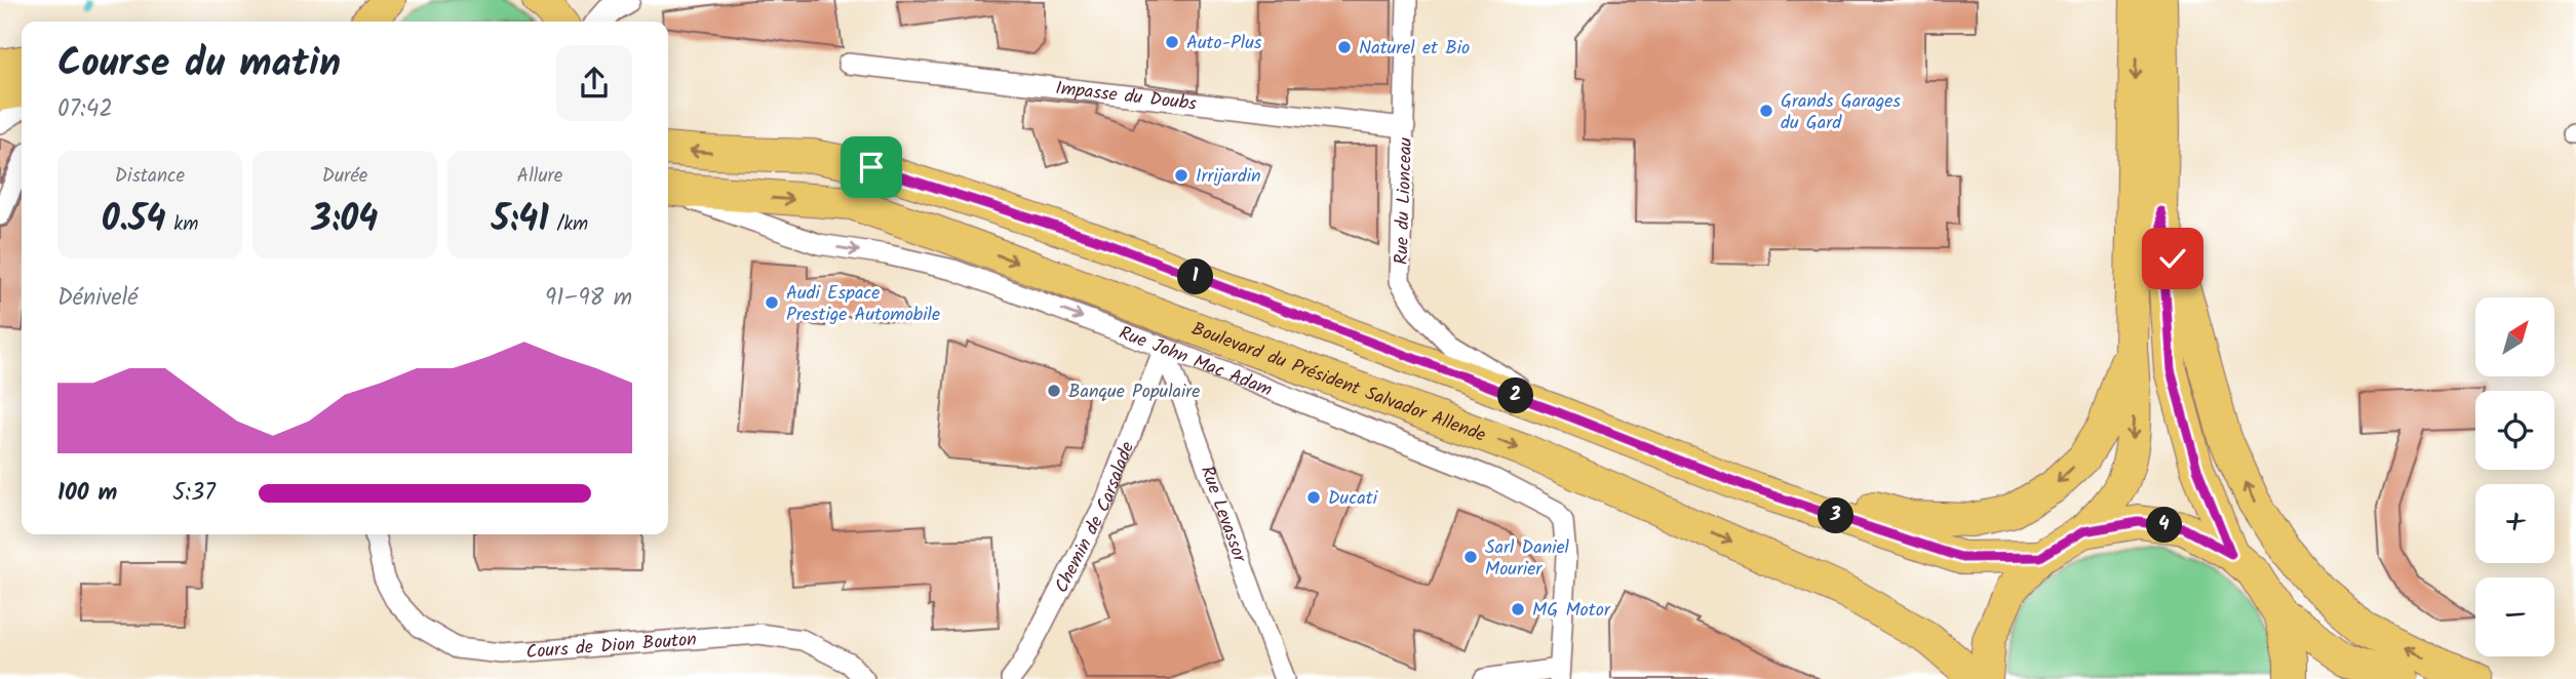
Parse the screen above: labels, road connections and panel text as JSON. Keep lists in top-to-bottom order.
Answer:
{
  "streets": {
    "main road": ["Boulevard du Président Salvador Allende"],
    "street": [
      "Impasse du Doubs",
      "Rue du Lionceau",
      "Rue John Mac Adam",
      "Rue Levassor",
      "Chemin de Carsalade",
      "Cours de Dion Bouton"
    ]
  },
  "crossings": [
    ["Impasse du Doubs", "Rue du Lionceau"],
    ["Rue John Mac Adam", "Rue Levassor"],
    ["Rue John Mac Adam", "Chemin de Carsalade"],
    ["Rue Levassor", "Chemin de Carsalade"]
  ],
  "one_way": ["Rue John Mac Adam"],
  "places": [
    "Auto-Plus",
    "Naturel et Bio",
    "Grands Garages du Gard",
    "Irrijardin",
    "Audi Espace Prestige Automobile",
    "Banque Populaire",
    "Ducati",
    "Sarl Daniel Mourier",
    "MG Motor"
  ],
  "north": "top right",
  "page": {
    "heading": ["Course du matin", "07:42"],
    "stats": [
      ["Distance", "0.54 km"],
      ["Durée", "3:04"],
      ["Allure", "5:41 /km"]
    ],
    "pins": [
      "1",
      "2",
      "3",
      "4"
    ],
    "chart": ["Dénivelé", "91–98 m"],
    "map_buttons": ["+", "−"],
    "list": [
      {
        "name": "100 m",
        "note": "5:37"
      }
    ]
  }
}
